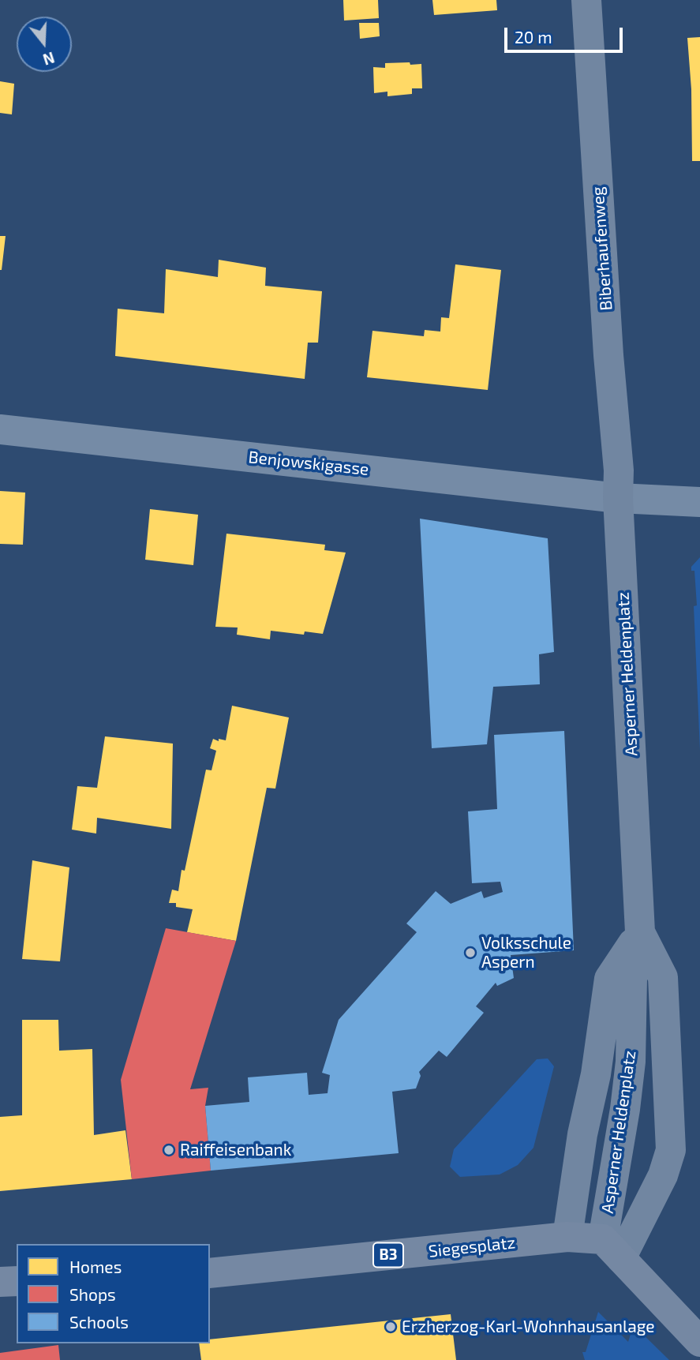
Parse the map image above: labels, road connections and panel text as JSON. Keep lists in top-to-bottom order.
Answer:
{
  "streets": {
    "main road": [
      "Biberhaufenweg",
      "Asperner Heldenplatz",
      "Siegesplatz",
      "B3"
    ],
    "street": ["Benjowskigasse"]
  },
  "crossings": [
    ["Biberhaufenweg", "Benjowskigasse"],
    ["Biberhaufenweg", "Asperner Heldenplatz"],
    ["Benjowskigasse", "Asperner Heldenplatz"],
    ["Asperner Heldenplatz", "Siegesplatz"]
  ],
  "places": ["Volksschule Aspern", "Raiffeisenbank", "Erzherzog-Karl-Wohnhausanlage"],
  "legend": ["Homes", "Shops", "Schools"],
  "scale_bar": "20 m",
  "north": "bottom"
}
